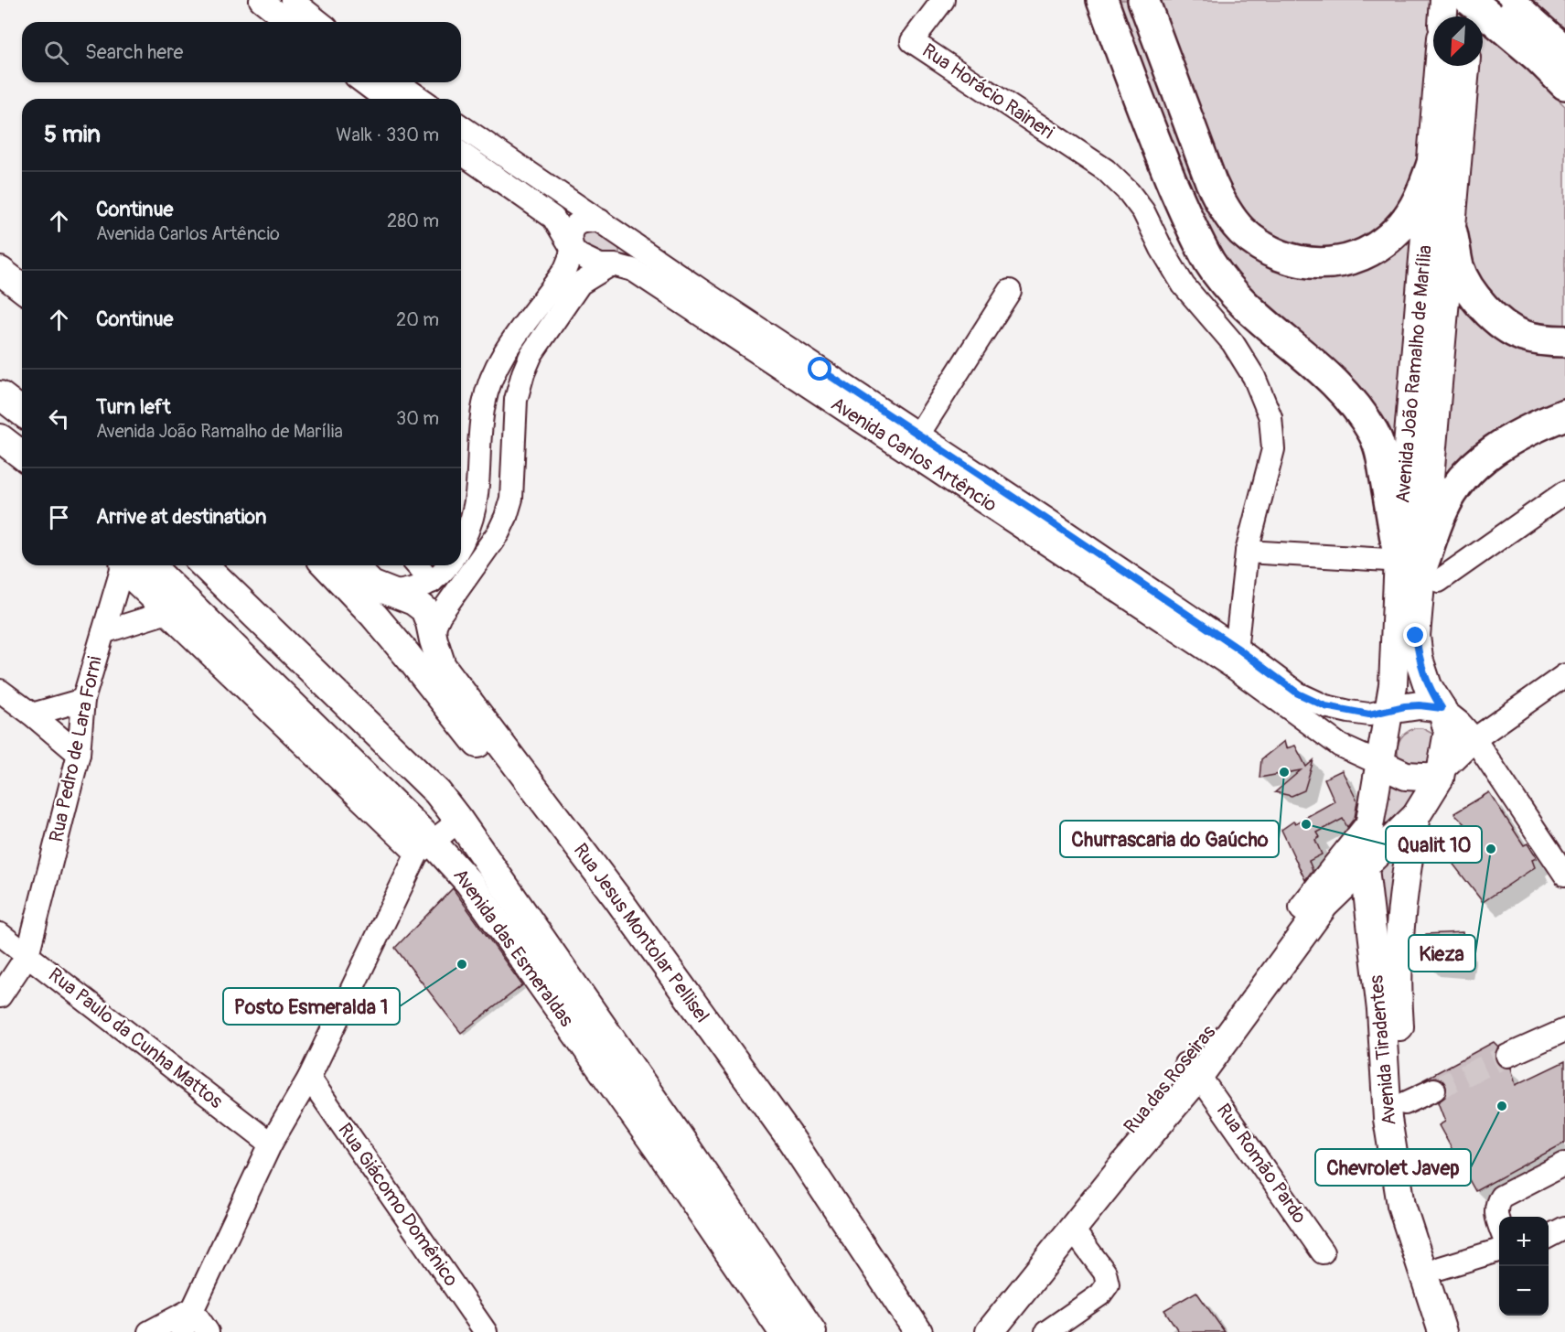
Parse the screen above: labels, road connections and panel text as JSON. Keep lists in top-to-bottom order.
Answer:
{
  "streets": {
    "main road": [
      "Avenida João Ramalho de Marília",
      "Rua Jesus Montolar Pellisel",
      "Avenida das Esmeraldas",
      "Avenida Tiradentes",
      "Rua das Roseiras"
    ],
    "street": [
      "Rua Horácio Raineri",
      "Avenida Carlos Artêncio",
      "Rua Pedro de Lara Forni",
      "Rua Paulo da Cunha Mattos",
      "Rua Romão Pardo",
      "Rua Giácomo Domênico"
    ]
  },
  "crossings": [
    ["Avenida João Ramalho de Marília", "Avenida Carlos Artêncio"],
    ["Avenida João Ramalho de Marília", "Avenida Tiradentes"],
    ["Avenida Carlos Artêncio", "Avenida Tiradentes"],
    ["Rua Pedro de Lara Forni", "Rua Paulo da Cunha Mattos"],
    ["Avenida Tiradentes", "Rua das Roseiras"],
    ["Rua das Roseiras", "Rua Romão Pardo"]
  ],
  "places": [
    "Churrascaria do Gaúcho",
    "Qualit 10",
    "Kieza",
    "Posto Esmeralda 1",
    "Chevrolet Javep"
  ],
  "north": "bottom left",
  "page": {
    "search": "Search here",
    "heading": ["5 min", "Walk · 330 m"],
    "list": [
      ["Continue", "Avenida Carlos Artêncio", "280 m"],
      ["Continue", "20 m"],
      ["Turn left", "Avenida João Ramalho de Marília", "30 m"],
      "Arrive at destination"
    ],
    "map_buttons": ["+", "−"]
  }
}
